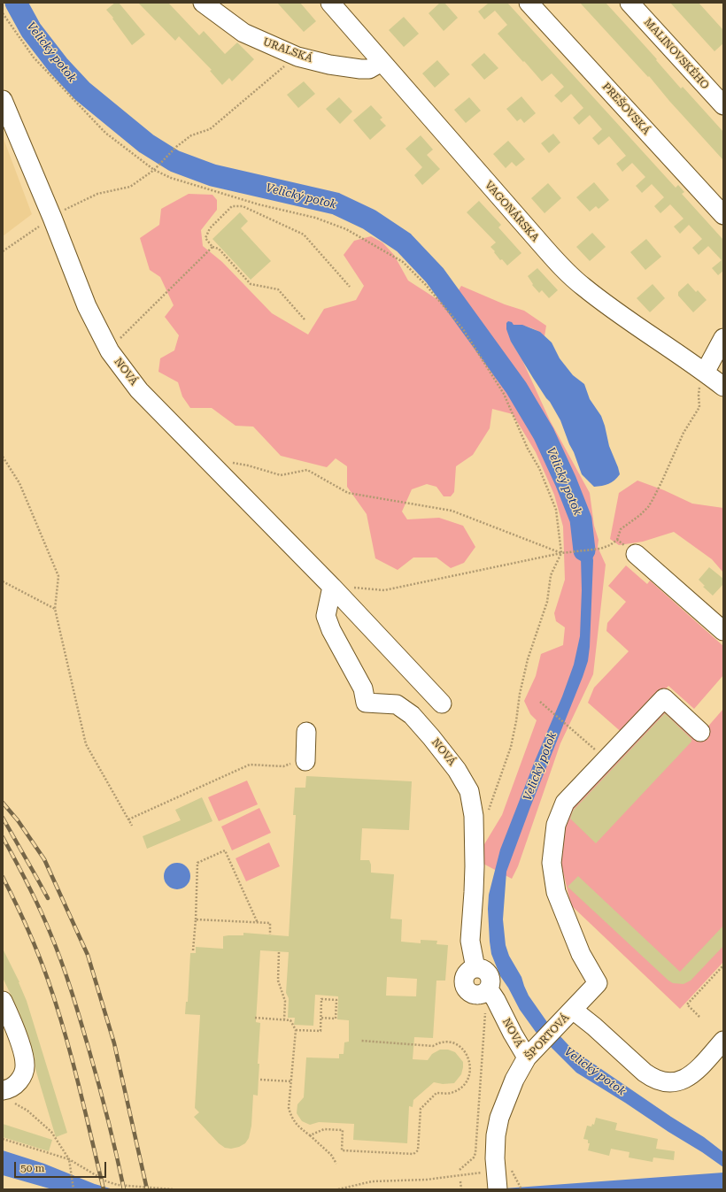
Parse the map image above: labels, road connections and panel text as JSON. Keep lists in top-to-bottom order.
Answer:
{
  "streets": {
    "street": [
      "URALSKÁ",
      "MALINOVSKÉHO",
      "PREŠOVSKÁ",
      "VAGONÁRSKA",
      "NOVÁ",
      "ŠPORTOVÁ"
    ]
  },
  "crossings": [
    ["URALSKÁ", "VAGONÁRSKA"],
    ["NOVÁ", "ŠPORTOVÁ"]
  ],
  "water": ["Velický potok"],
  "scale_bar": "50 m"
}
